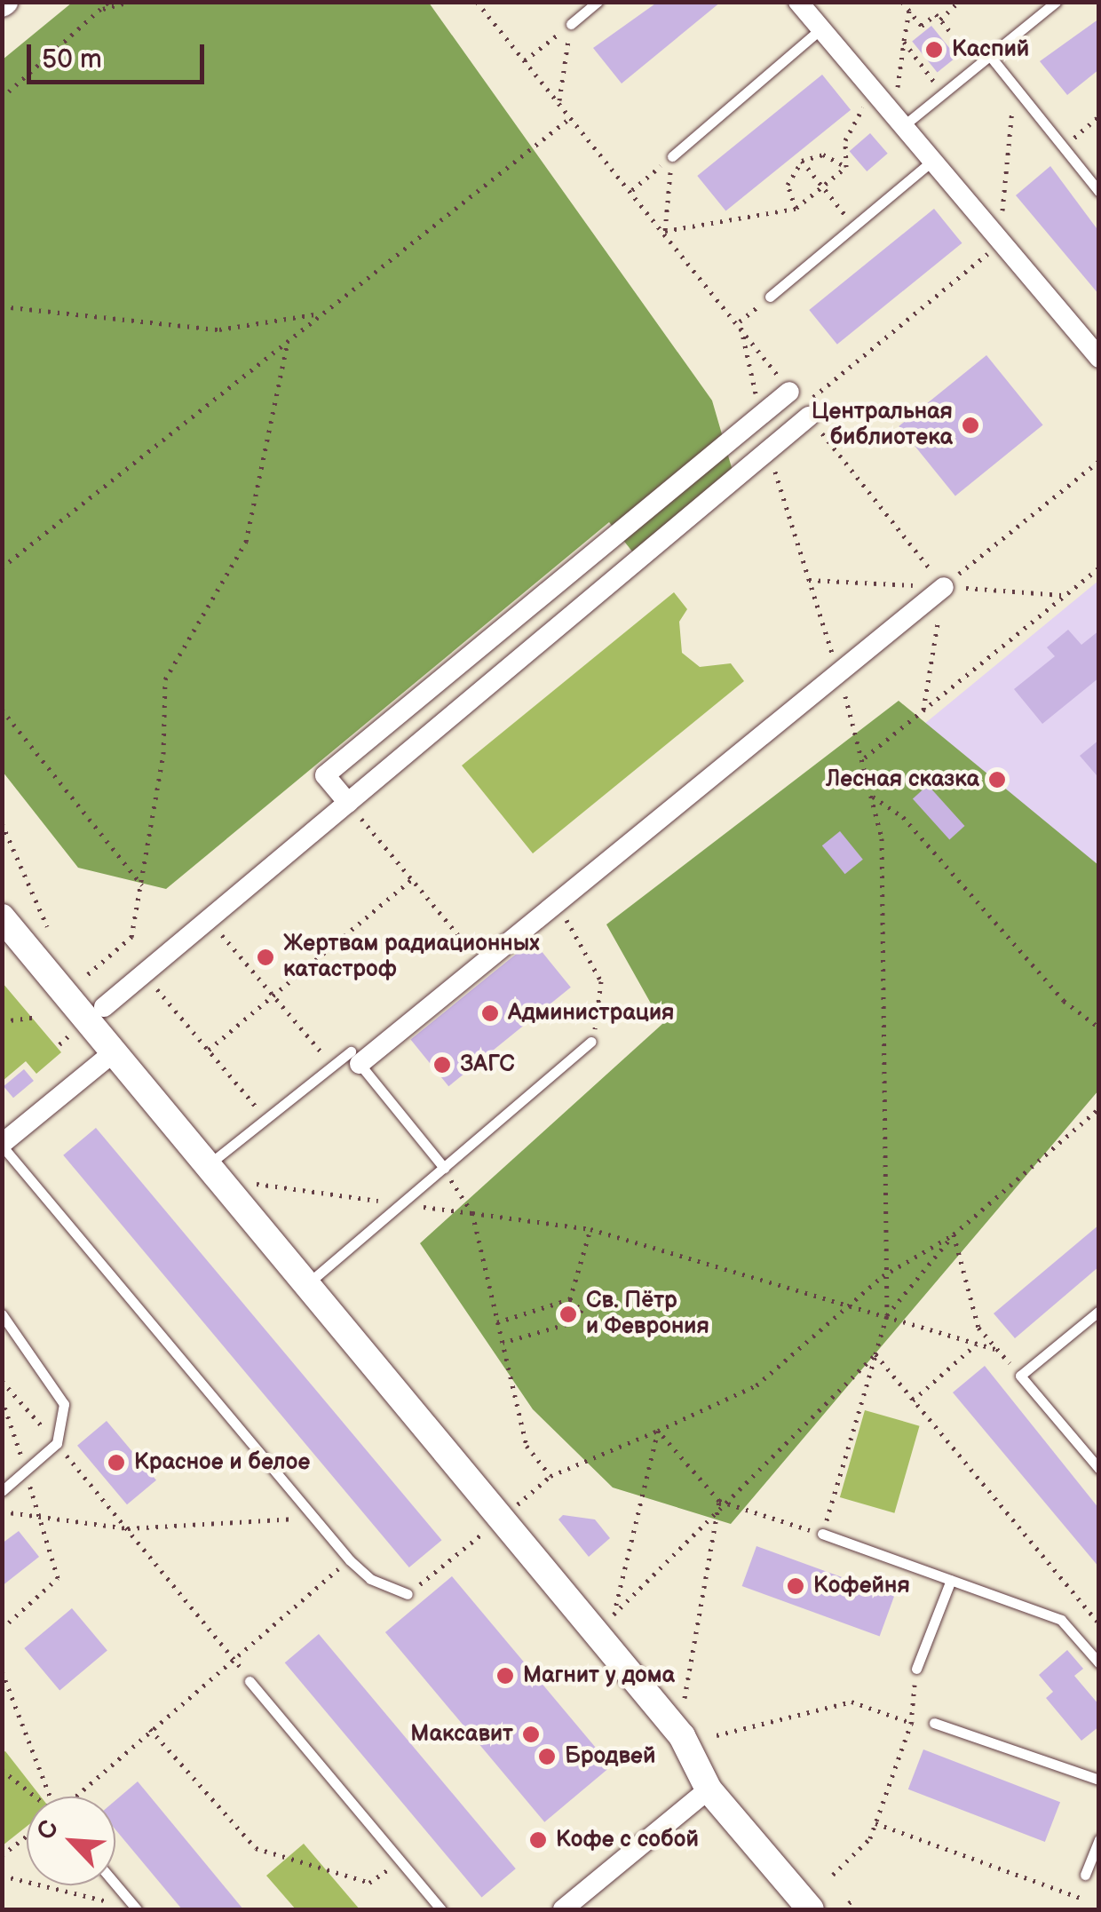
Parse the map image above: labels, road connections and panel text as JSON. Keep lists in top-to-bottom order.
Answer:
{
  "places": [
    "Каспий",
    "Центральная библиотека",
    "Лесная сказка",
    "Жертвам радиационных катастроф",
    "Администрация",
    "ЗАГС",
    "Св. Пётр и Феврония",
    "Красное и белое",
    "Кофейня",
    "Магнит у дома",
    "Максавит",
    "Бродвей",
    "Кофе с собой"
  ],
  "scale_bar": "50 m",
  "north": "top left"
}
